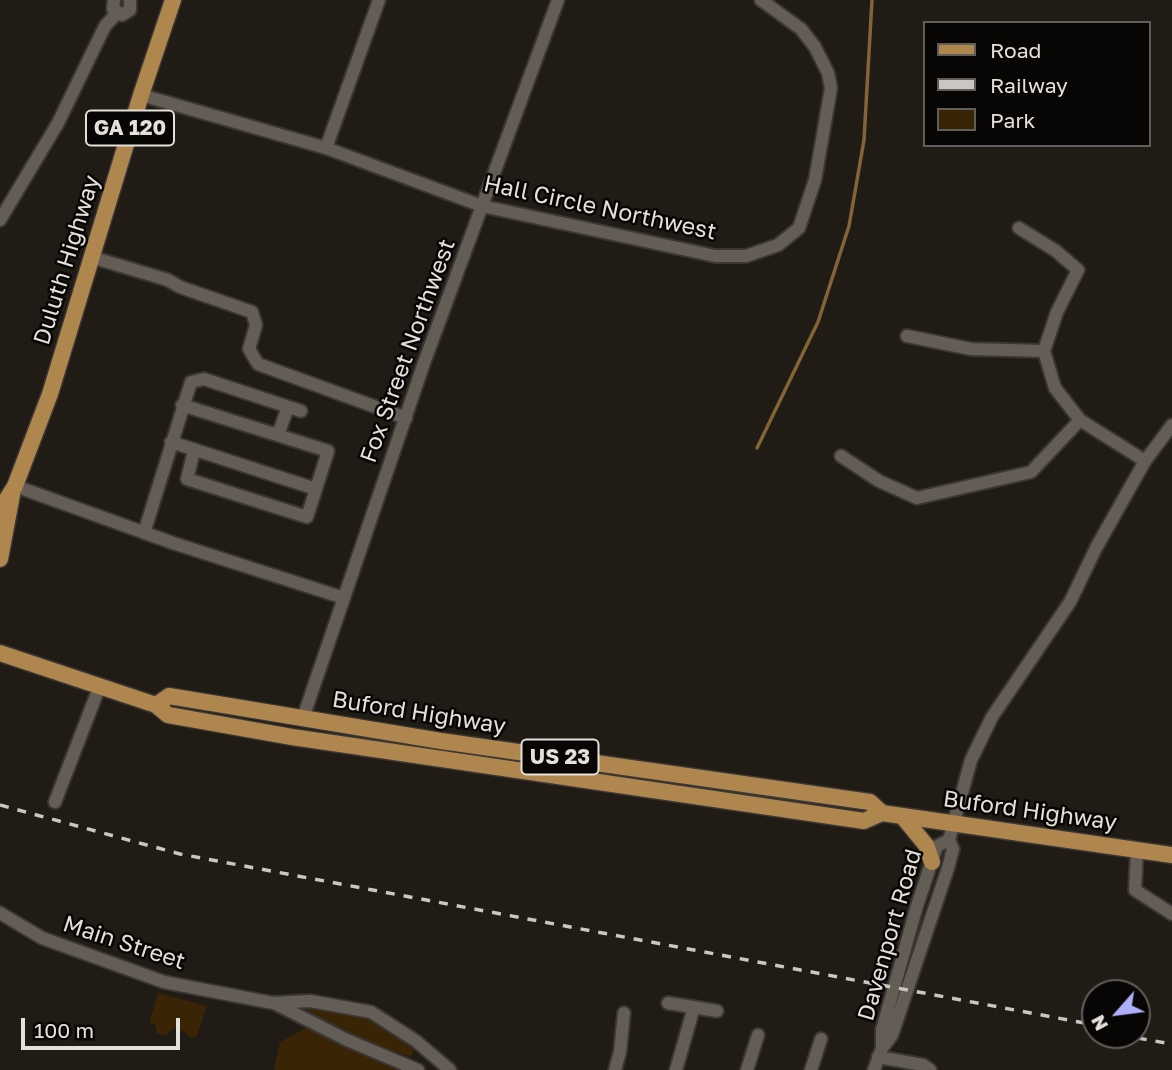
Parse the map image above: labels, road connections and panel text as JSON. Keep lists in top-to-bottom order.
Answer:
{
  "streets": {
    "main road": [
      "GA 120",
      "Duluth Highway",
      "Buford Highway",
      "US 23"
    ],
    "street": [
      "Hall Circle Northwest",
      "Fox Street Northwest",
      "Davenport Road",
      "Main Street"
    ]
  },
  "crossings": [
    ["Hall Circle Northwest", "Duluth Highway"],
    ["Hall Circle Northwest", "Fox Street Northwest"],
    ["Fox Street Northwest", "Buford Highway"],
    ["Buford Highway", "Davenport Road"]
  ],
  "legend": ["Road", "Railway", "Park"],
  "scale_bar": "100 m",
  "north": "bottom left"
}
